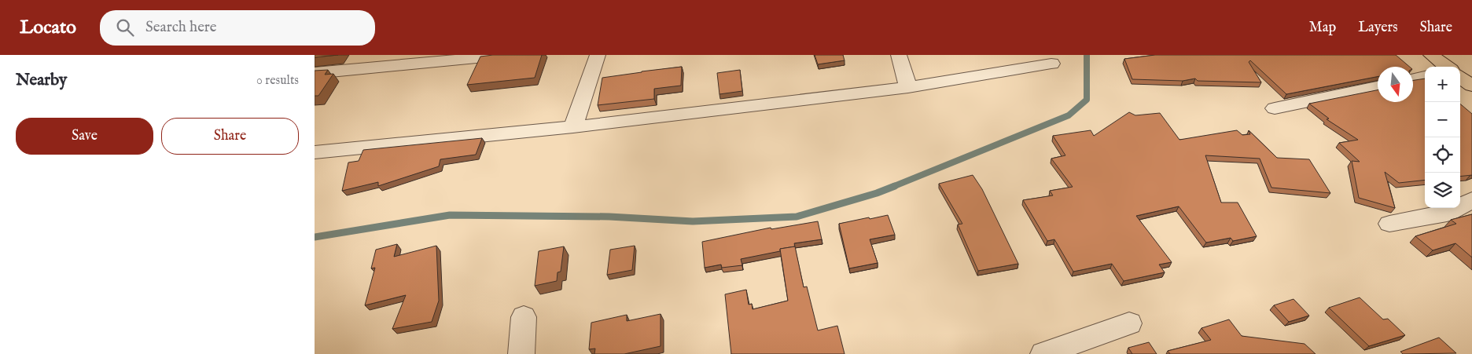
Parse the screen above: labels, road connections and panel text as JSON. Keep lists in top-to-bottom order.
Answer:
{
  "north": "bottom",
  "page": {
    "header": "Locato",
    "search": "Search here",
    "nav": ["Map", "Layers", "Share"],
    "heading": ["Nearby", "0 results"],
    "map_buttons": ["+", "−"],
    "buttons": ["Save", "Share"]
  }
}
